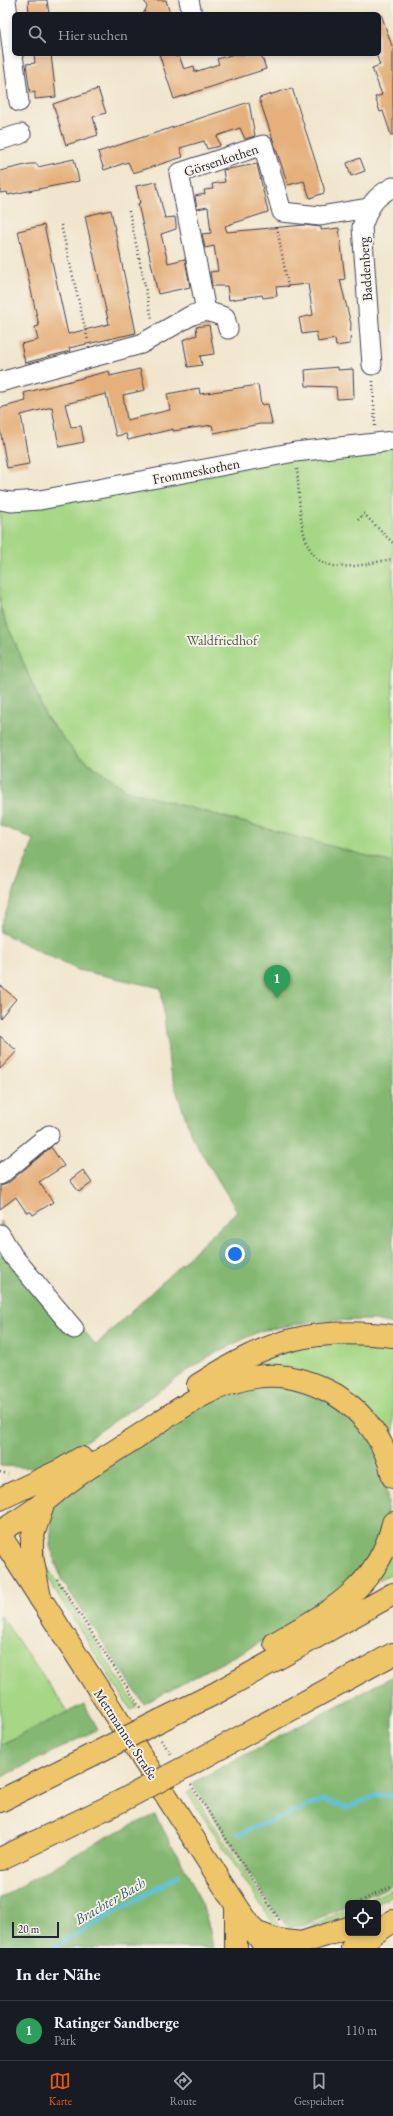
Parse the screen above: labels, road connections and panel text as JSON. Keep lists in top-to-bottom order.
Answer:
{
  "streets": {
    "main road": ["Mettmanner Straße"],
    "street": ["Görsenkothen", "Baddenberg", "Frommeskothen"]
  },
  "water": ["Brachter Bach"],
  "parks": ["Waldfriedhof"],
  "scale_bar": "20 m",
  "page": {
    "search": "Hier suchen",
    "pins": "1",
    "scale": "20 m",
    "heading": "In der Nähe",
    "list": [
      {
        "mark": "1",
        "name": "Ratinger Sandberge",
        "note": "Park",
        "value": "110 m"
      }
    ],
    "nav": ["Karte", "Route", "Gespeichert"]
  }
}
